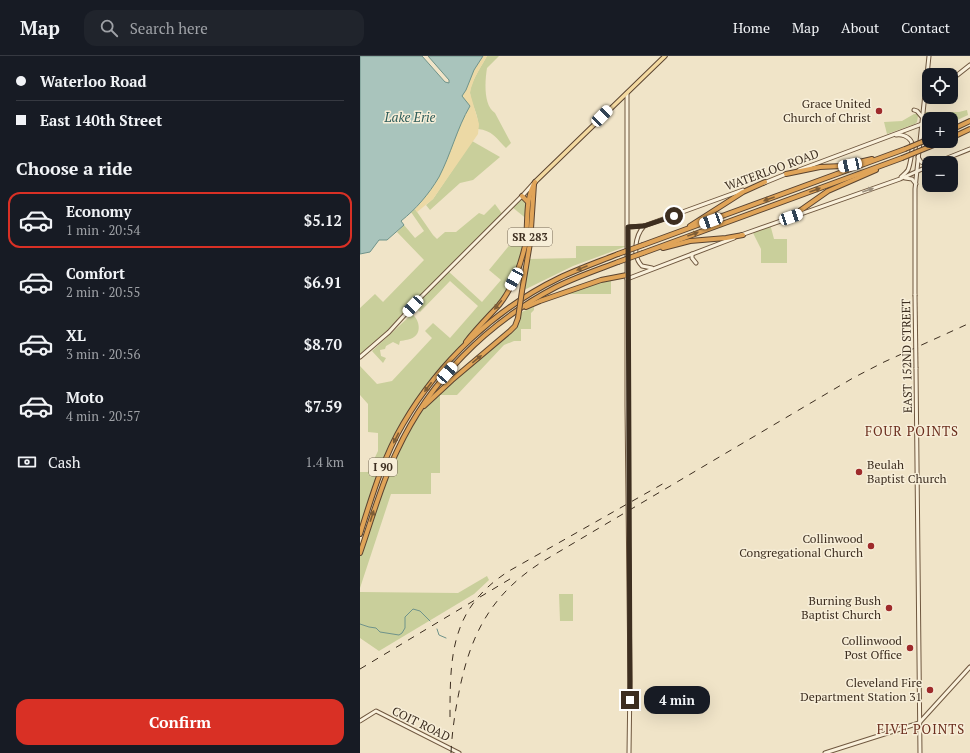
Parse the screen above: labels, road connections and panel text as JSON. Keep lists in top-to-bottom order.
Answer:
{
  "streets": {
    "highway": ["SR 283", "I 90"],
    "street": ["WATERLOO ROAD", "EAST 152ND STREET", "COIT ROAD"]
  },
  "crossings": [
    ["WATERLOO ROAD", "EAST 152ND STREET"],
    ["SR 283", "I 90"]
  ],
  "districts": ["FOUR POINTS", "FIVE POINTS"],
  "water": ["Lake Erie"],
  "places": [
    "Grace United Church of Christ",
    "Beulah Baptist Church",
    "Collinwood Congregational Church",
    "Burning Bush Baptist Church",
    "Collinwood Post Office",
    "Cleveland Fire Department Station 31"
  ],
  "page": {
    "header": "Map",
    "search": "Search here",
    "nav": [
      "Home",
      "Map",
      "About",
      "Contact"
    ],
    "banner": ["Waterloo Road", "East 140th Street"],
    "map_buttons": ["+", "−"],
    "heading": "Choose a ride",
    "list": [
      {
        "name": "Economy",
        "note": "1 min · 20:54",
        "value": "$5.12"
      },
      {
        "name": "Comfort",
        "note": "2 min · 20:55",
        "value": "$6.91"
      },
      {
        "name": "XL",
        "note": "3 min · 20:56",
        "value": "$8.70"
      },
      {
        "name": "Moto",
        "note": "4 min · 20:57",
        "value": "$7.59"
      }
    ],
    "pay": ["Cash", "1.4 km"],
    "bubble": "4 min",
    "buttons": "Confirm"
  }
}
